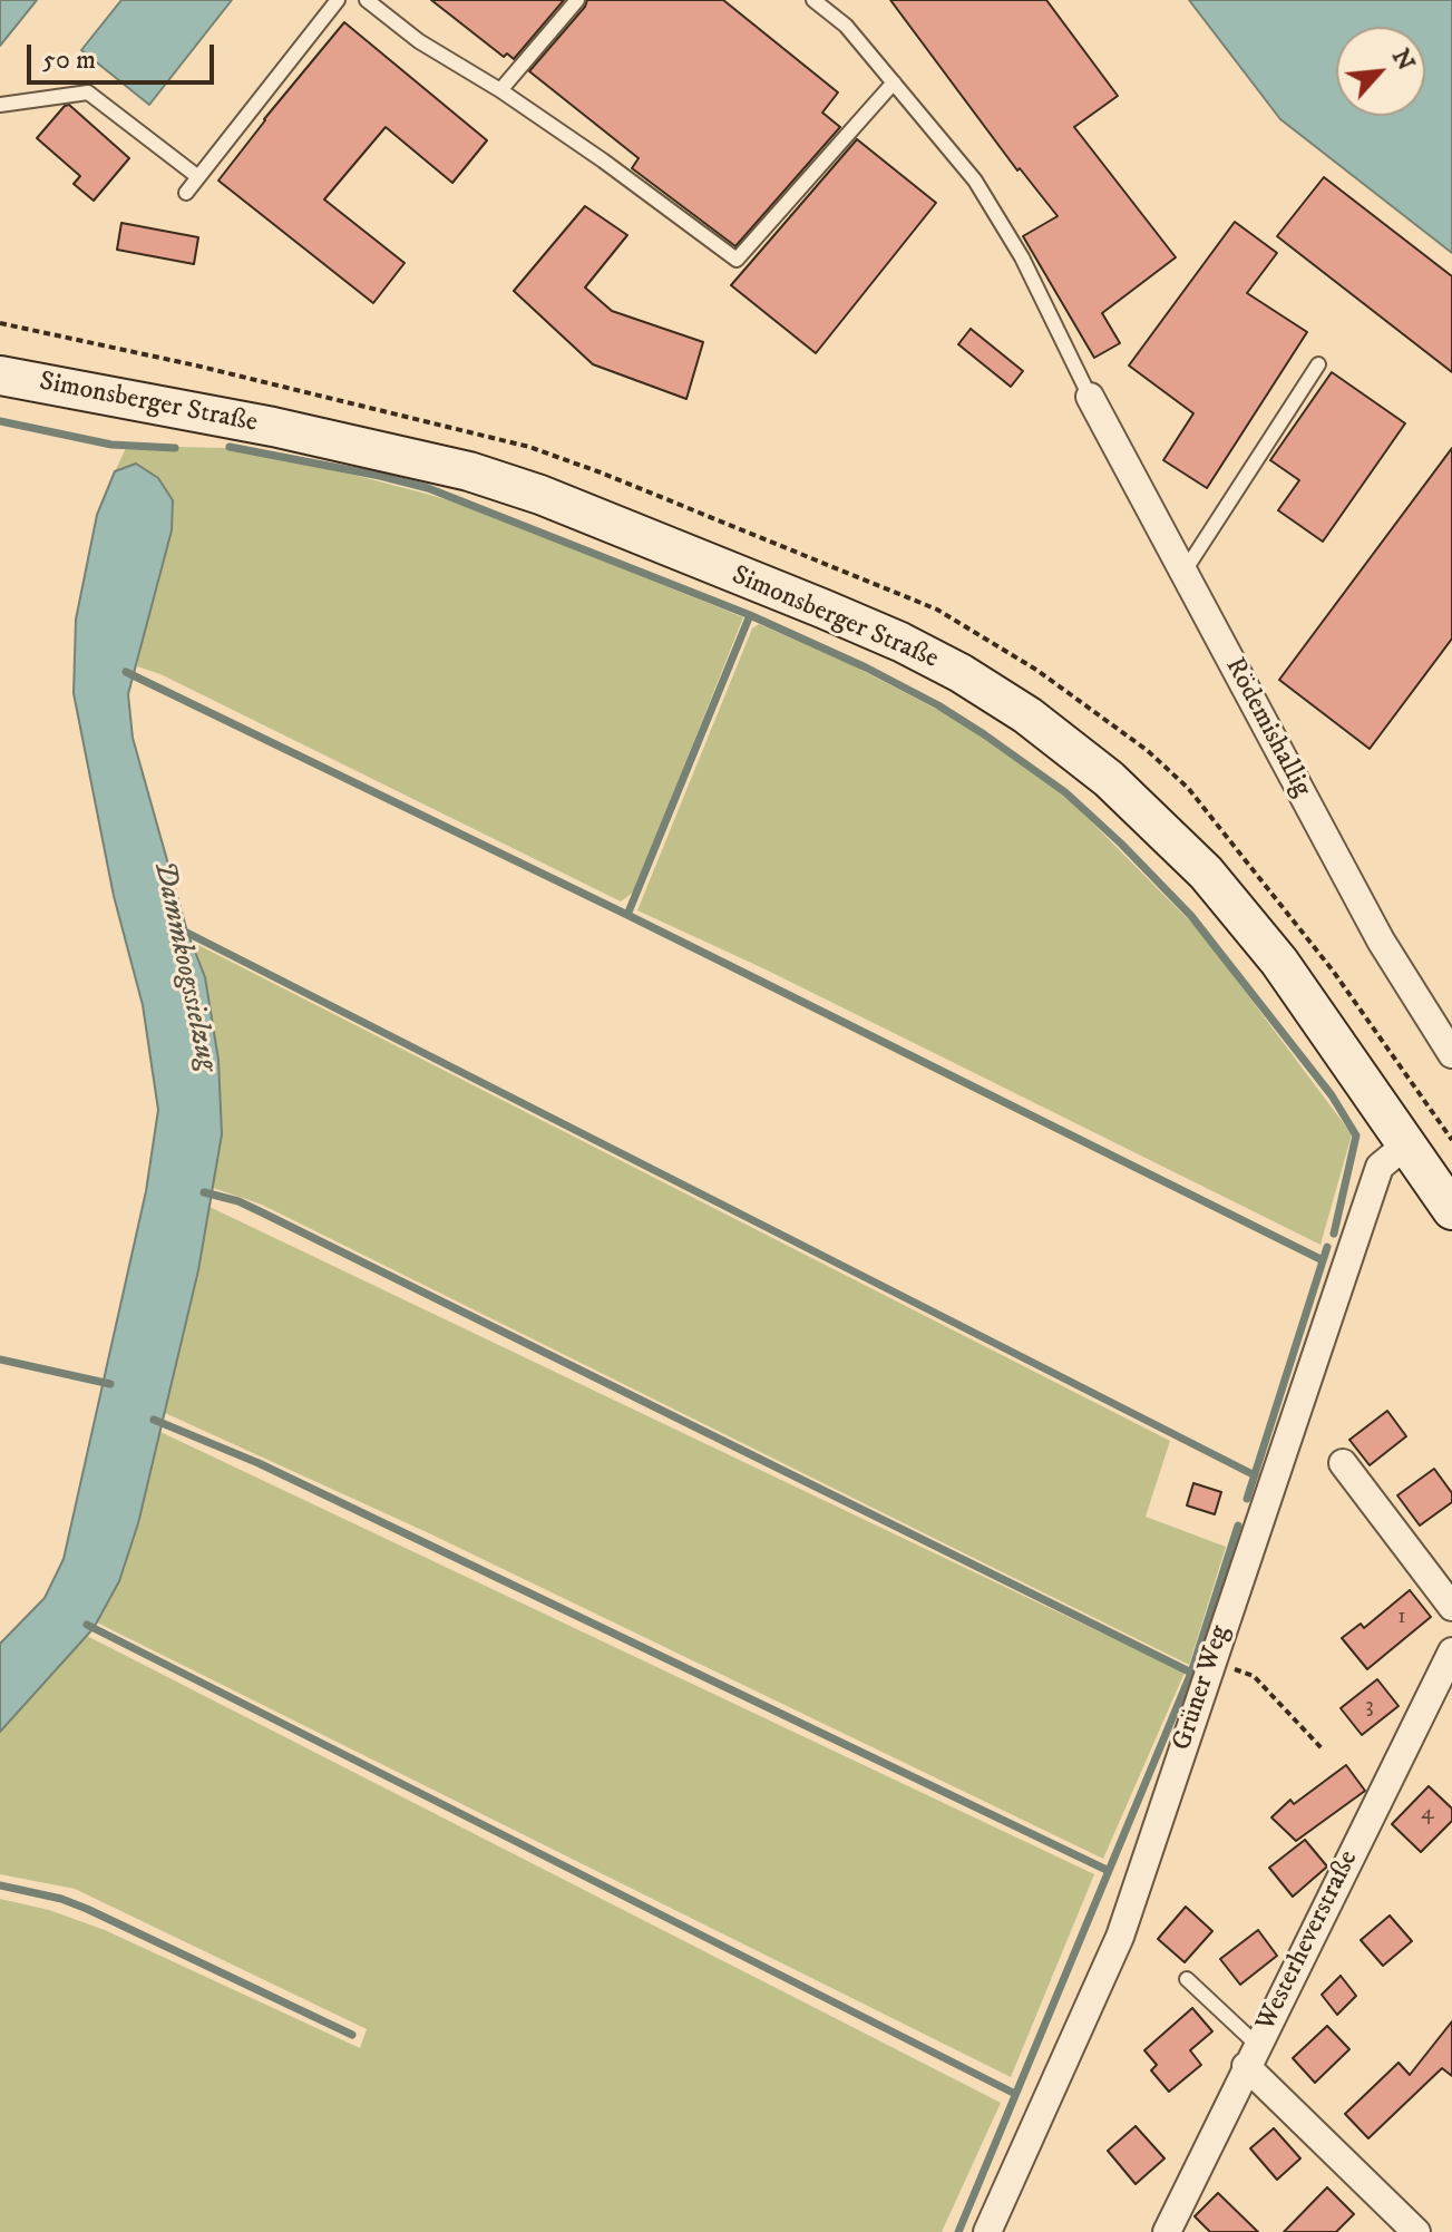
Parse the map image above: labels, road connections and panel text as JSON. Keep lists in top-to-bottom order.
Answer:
{
  "streets": {
    "main road": ["Simonsberger Straße"],
    "street": ["Rödemishallig", "Grüner Weg", "Westerheverstraße"]
  },
  "crossings": [
    ["Simonsberger Straße", "Grüner Weg"]
  ],
  "water": ["Dammkoogssielzug"],
  "house_numbers": ["1", "3", "4"],
  "scale_bar": "50 m",
  "north": "top right"
}
